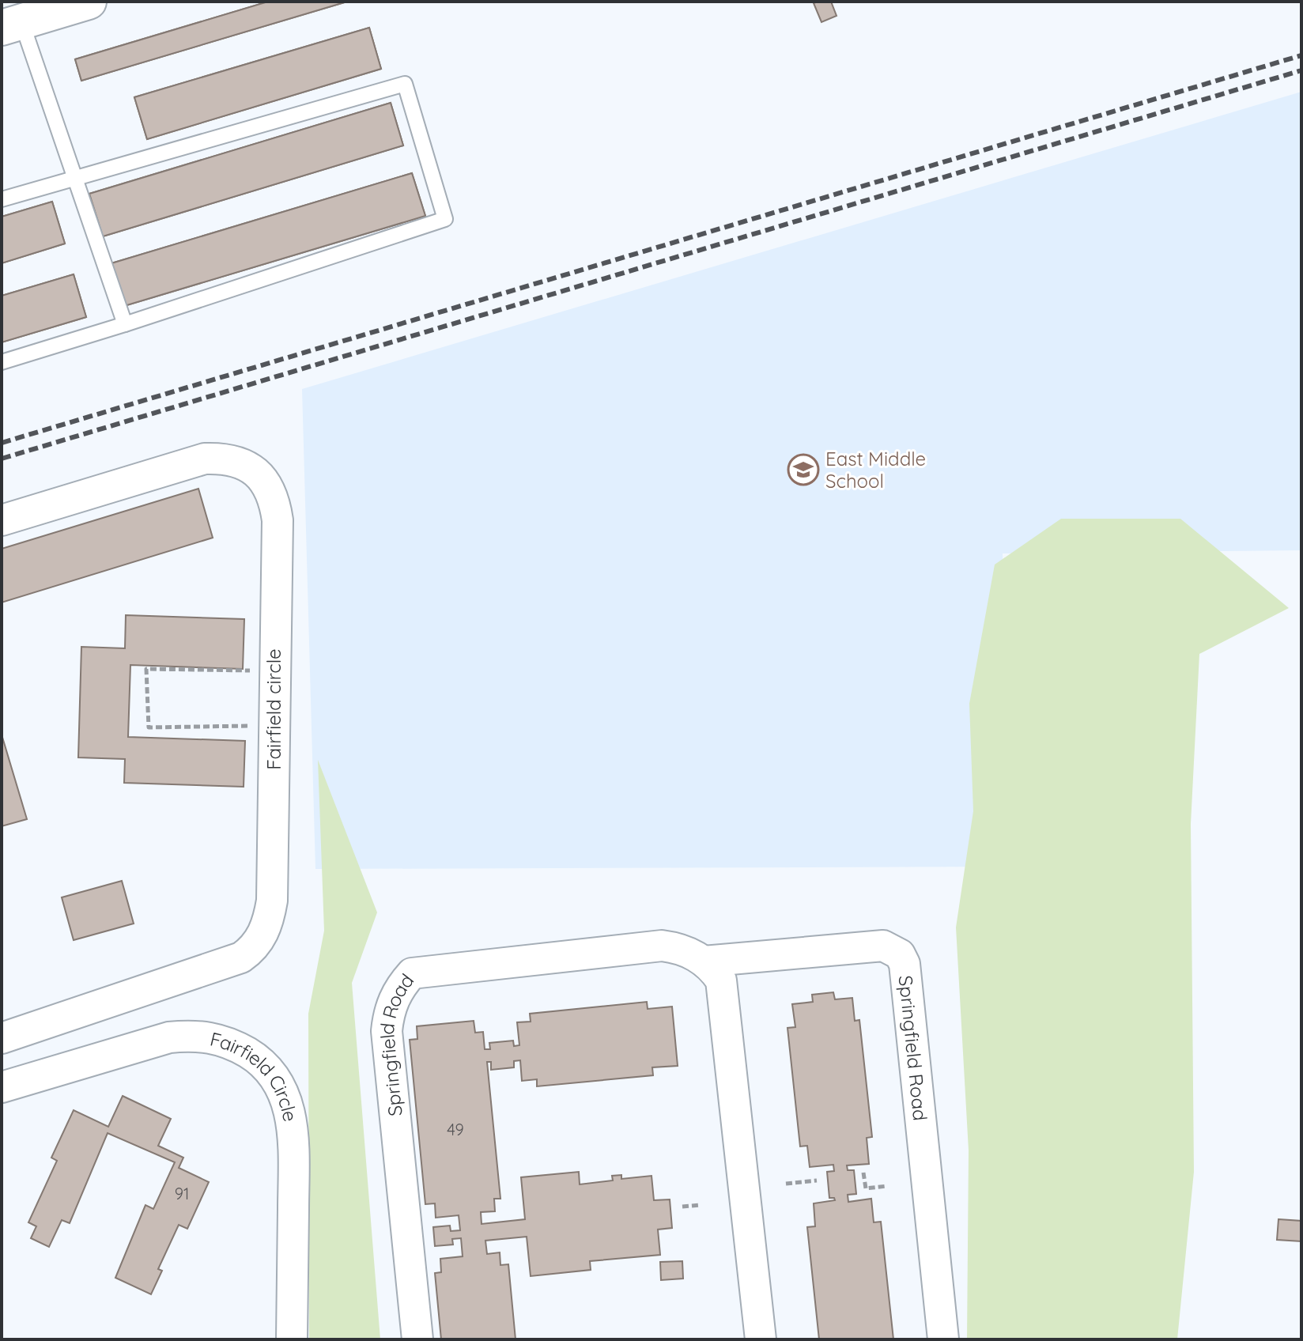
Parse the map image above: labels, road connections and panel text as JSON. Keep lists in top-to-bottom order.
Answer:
{
  "streets": {
    "street": ["Fairfield circle", "Springfield Road", "Fairfield Circle"]
  },
  "places": {
    "school or university": ["East Middle School"]
  },
  "house_numbers": ["49", "91"]
}
